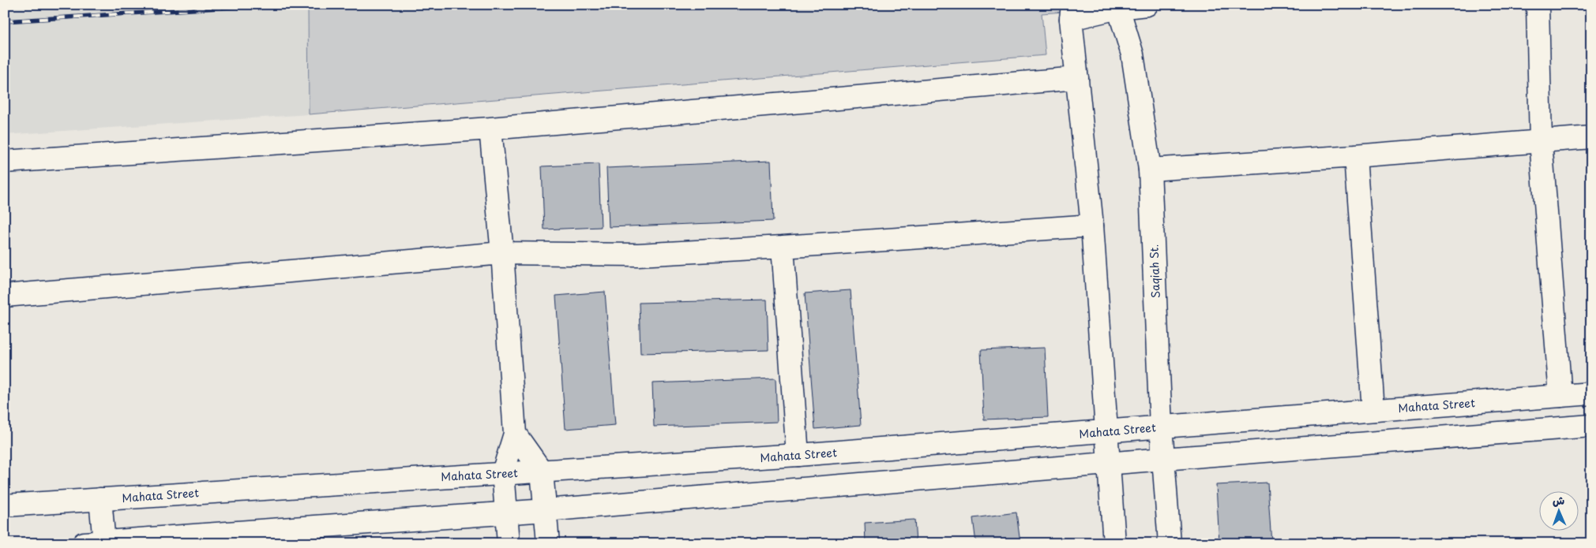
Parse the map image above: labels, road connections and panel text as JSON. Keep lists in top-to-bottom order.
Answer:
{
  "streets": {
    "main road": ["Saqiah St.", "Mahata Street"]
  },
  "crossings": [
    ["Saqiah St.", "Mahata Street"]
  ],
  "north": "top"
}
